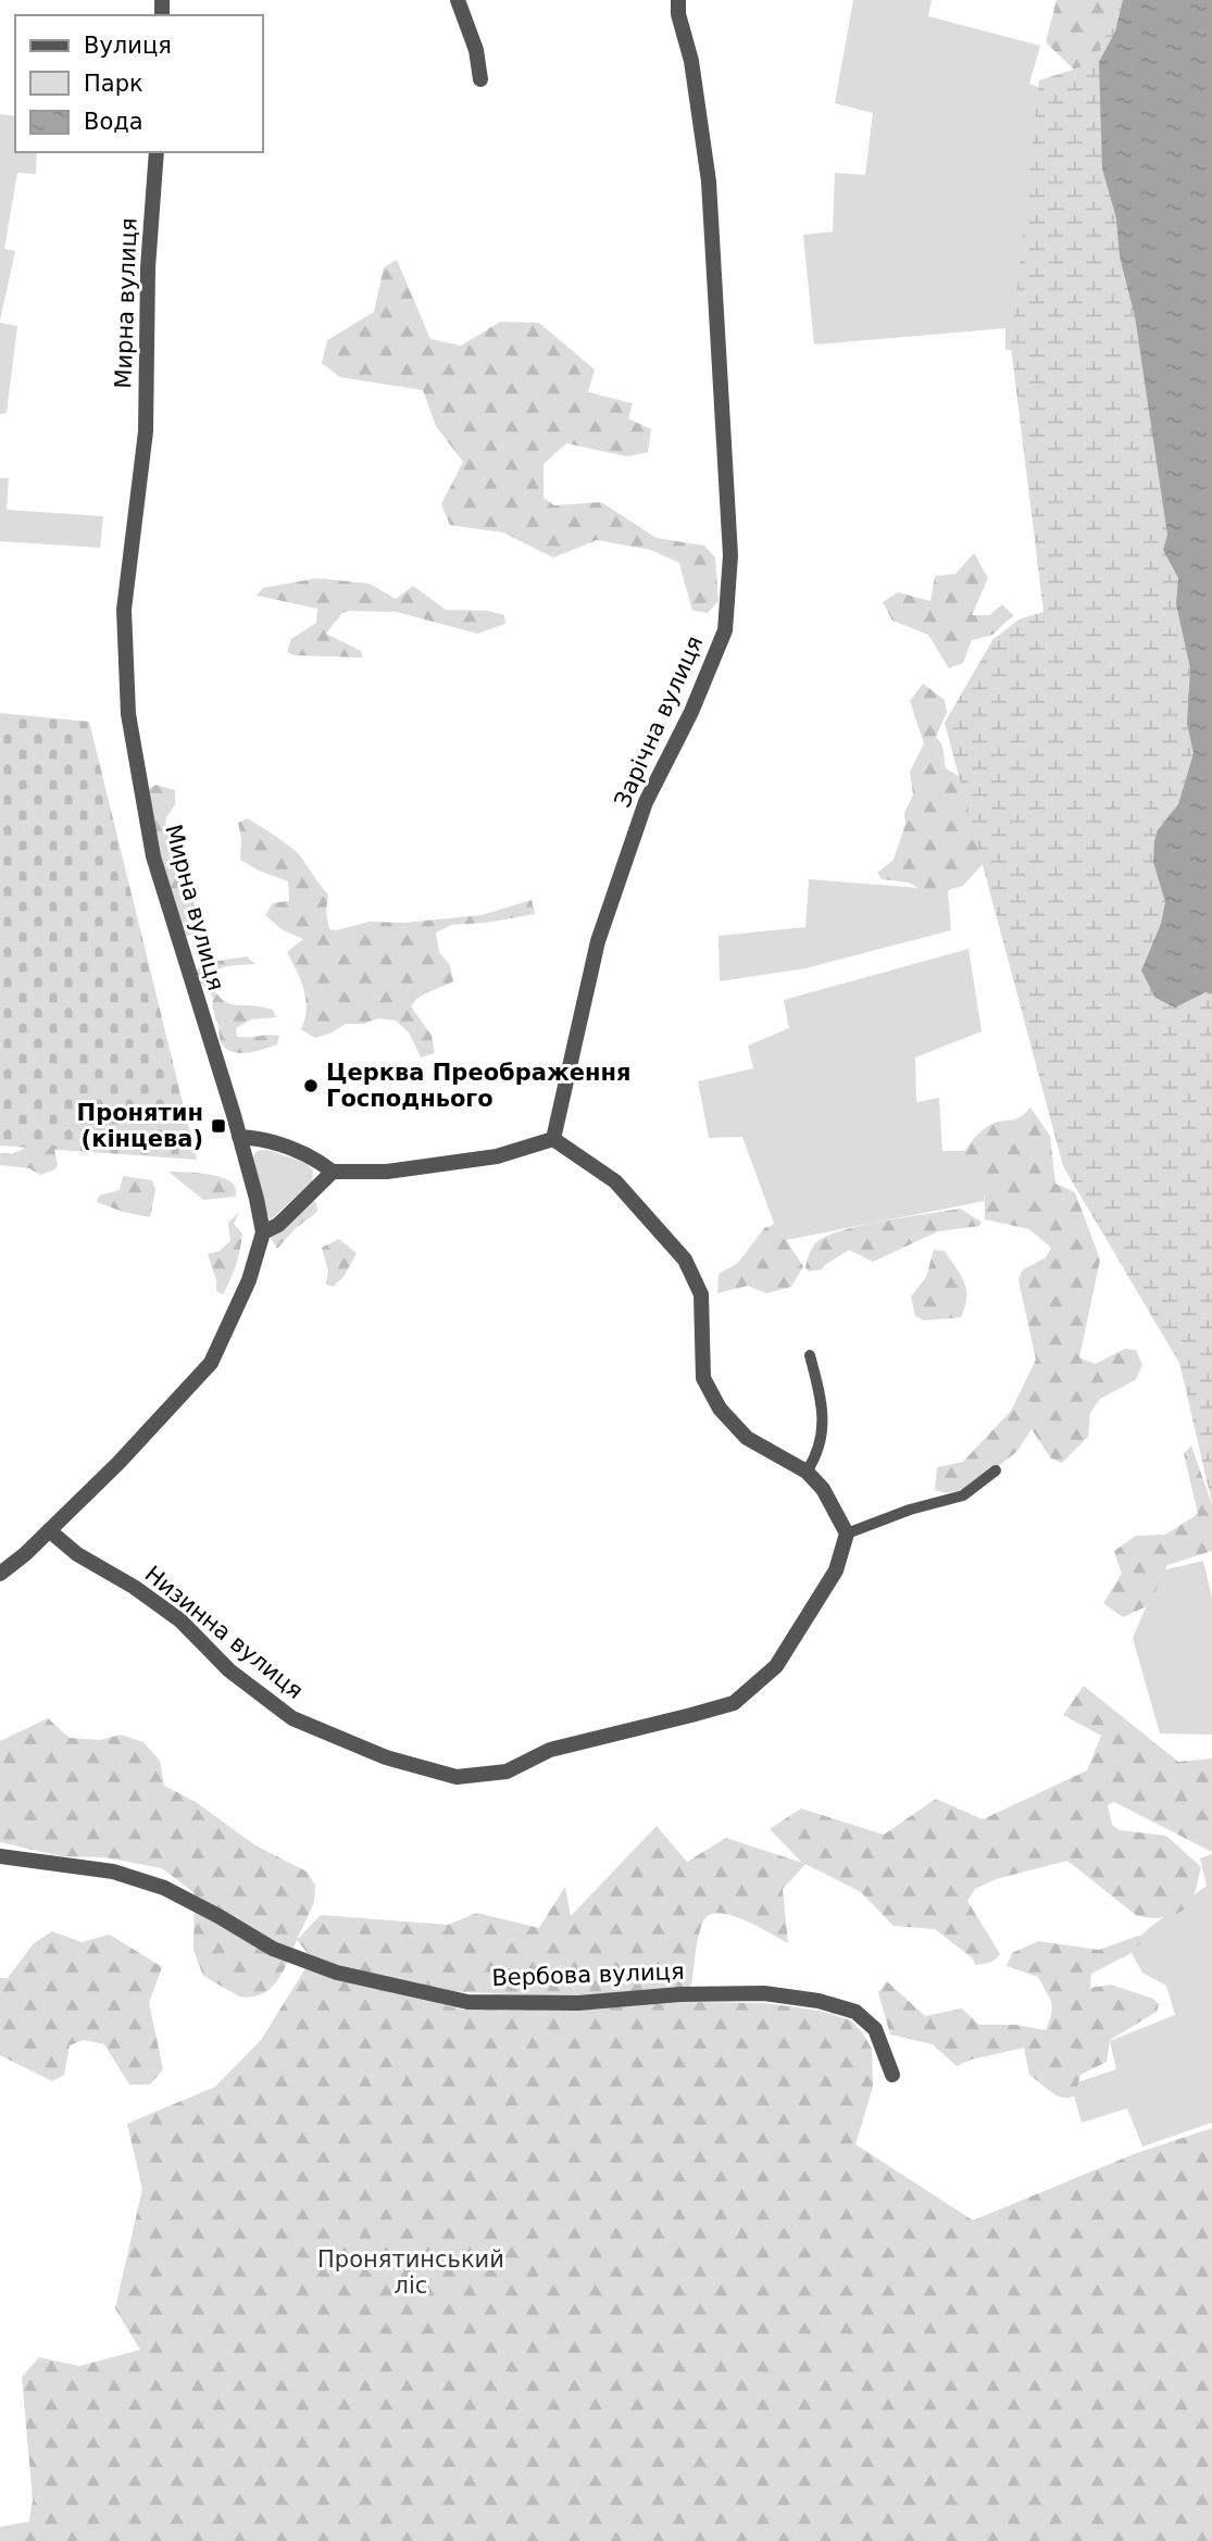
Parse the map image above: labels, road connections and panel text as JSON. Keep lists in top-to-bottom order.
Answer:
{
  "streets": {
    "street": [
      "Мирна вулиця",
      "Зарічна вулиця",
      "Низинна вулиця",
      "Вербова вулиця"
    ]
  },
  "crossings": [
    ["Мирна вулиця", "Низинна вулиця"]
  ],
  "parks": ["Пронятинський ліс"],
  "places": {
    "other": ["Церква Преображення Господнього"],
    "transit": ["Пронятин (кінцева)"]
  },
  "legend": ["Вулиця", "Парк", "Вода"]
}
